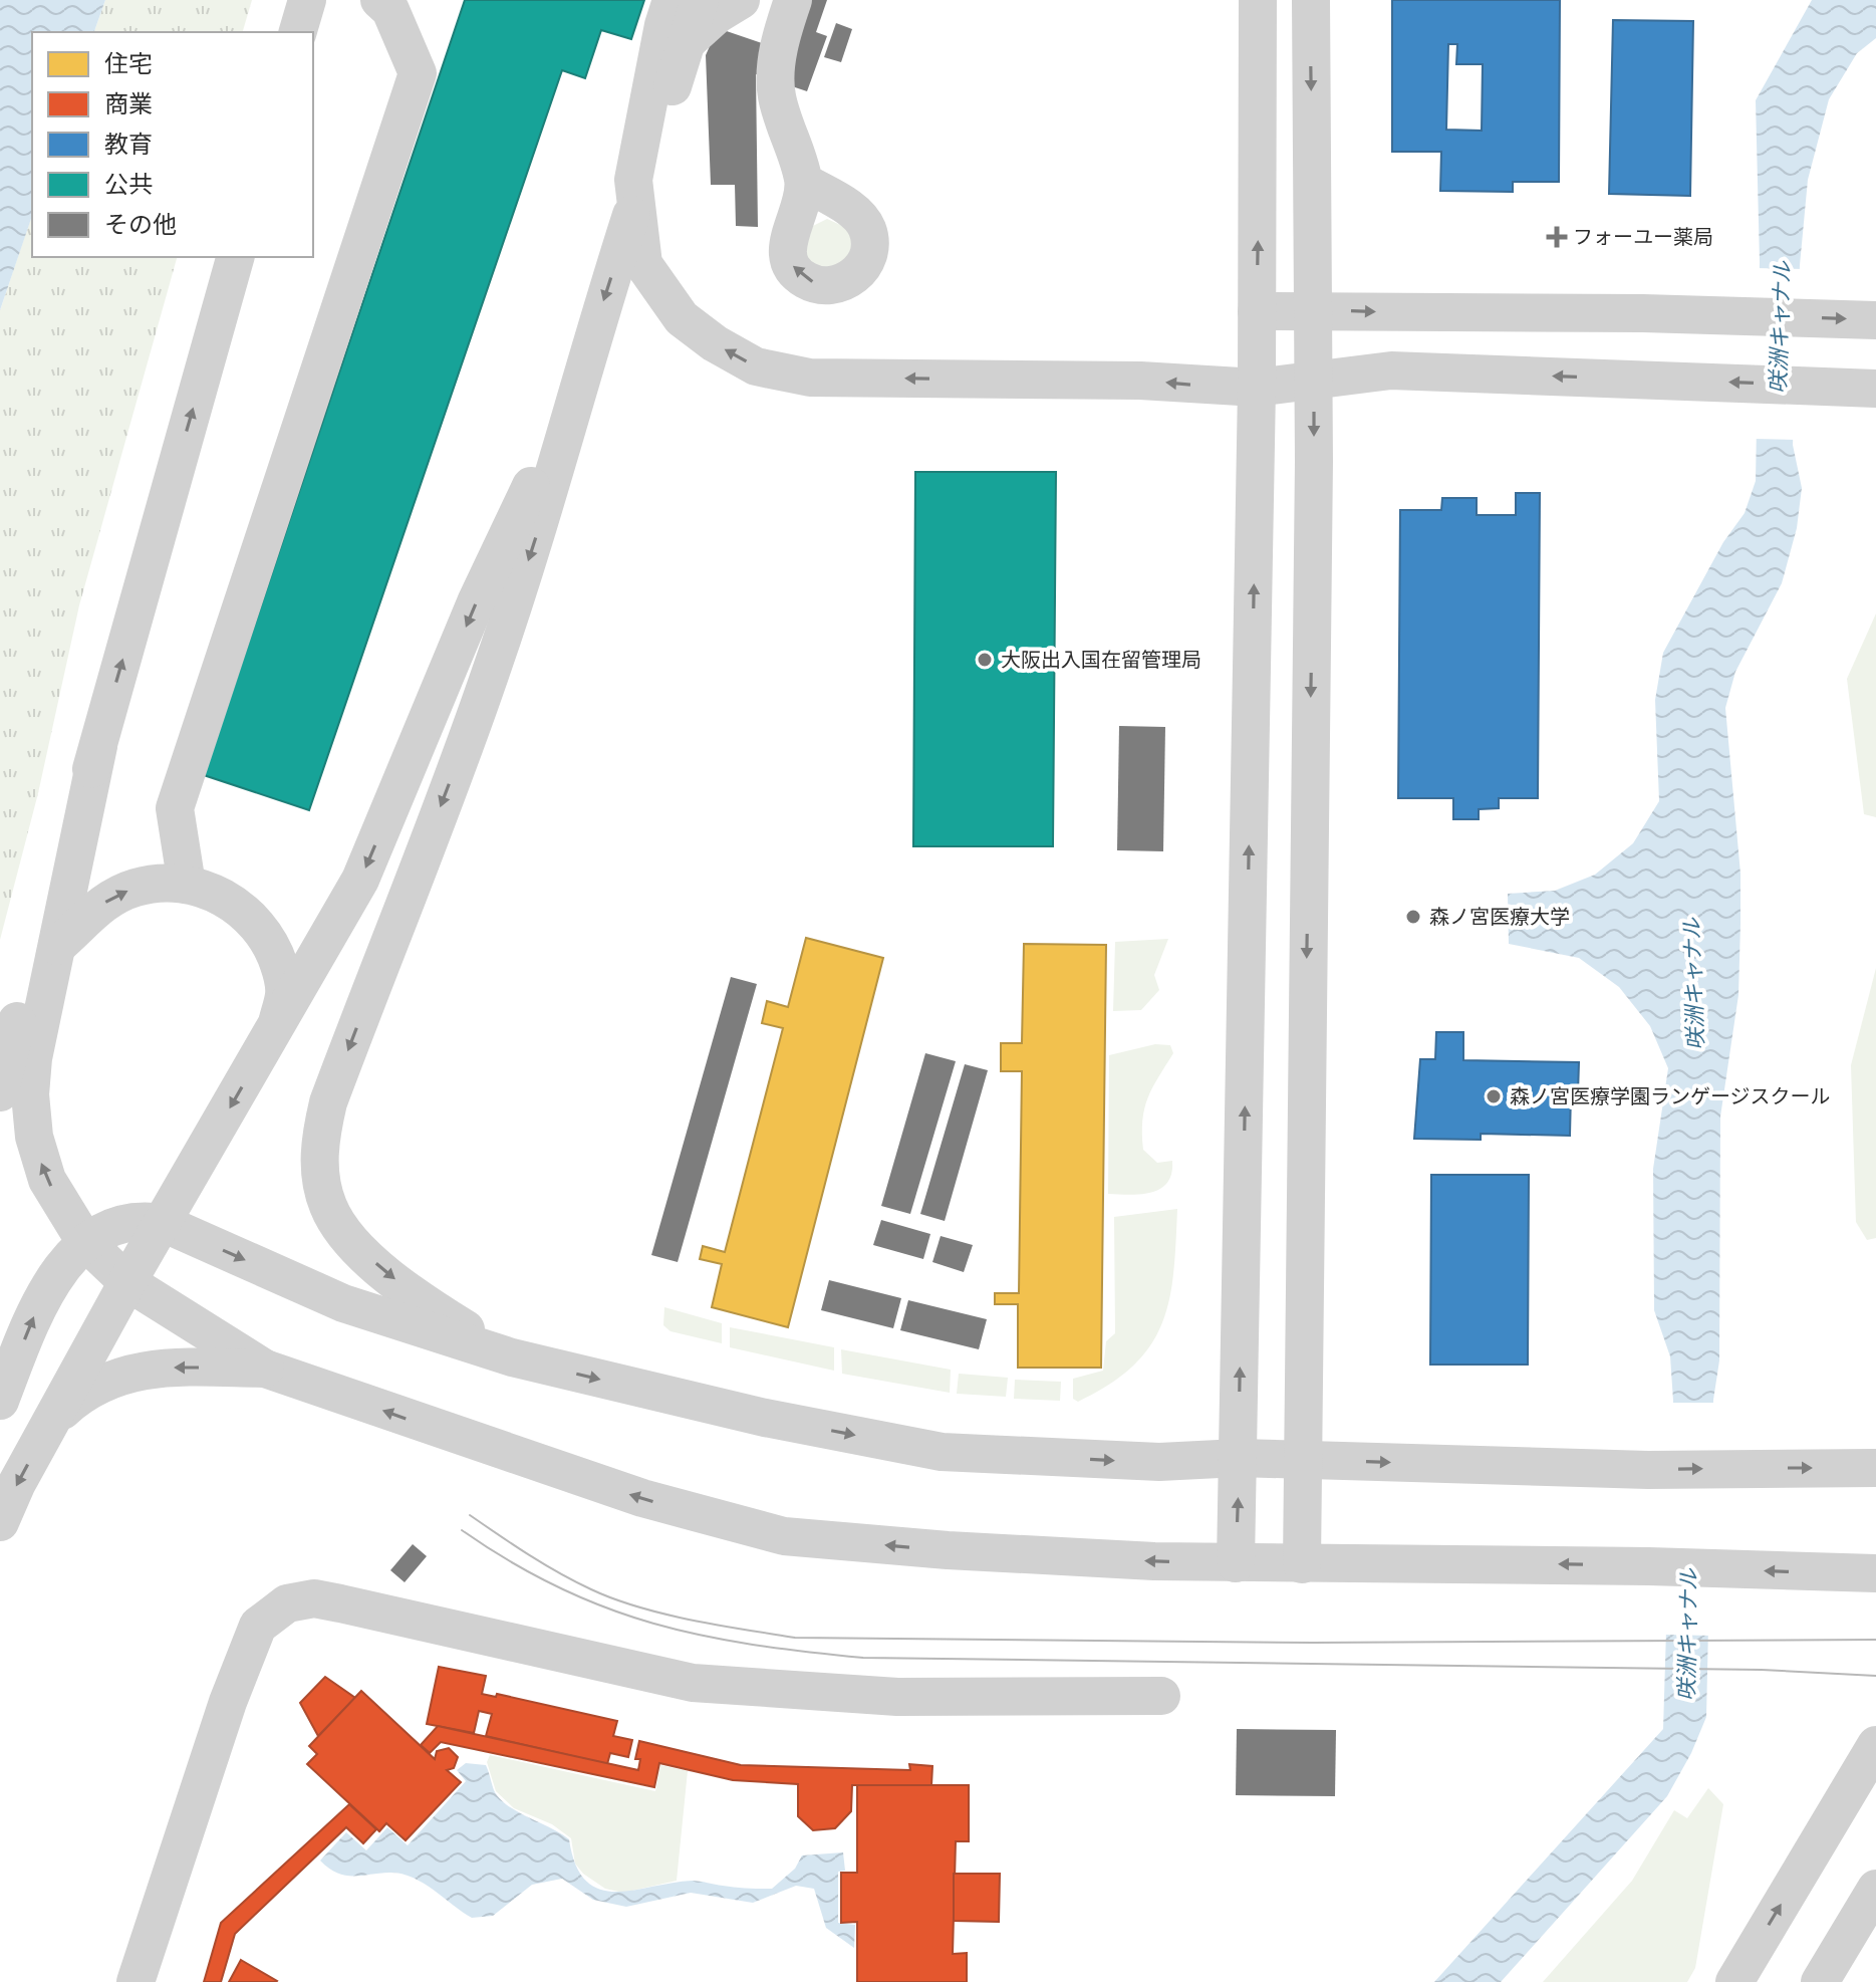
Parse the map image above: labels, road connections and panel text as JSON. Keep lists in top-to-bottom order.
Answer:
{
  "water": ["咲洲キャナル"],
  "places": {
    "health": ["フォーユー薬局"],
    "other": ["大阪出入国在留管理局", "森ノ宮医療大学", "森ノ宮医療学園ランゲージスクール"]
  },
  "legend": [
    "住宅",
    "商業",
    "教育",
    "公共",
    "その他"
  ]
}
